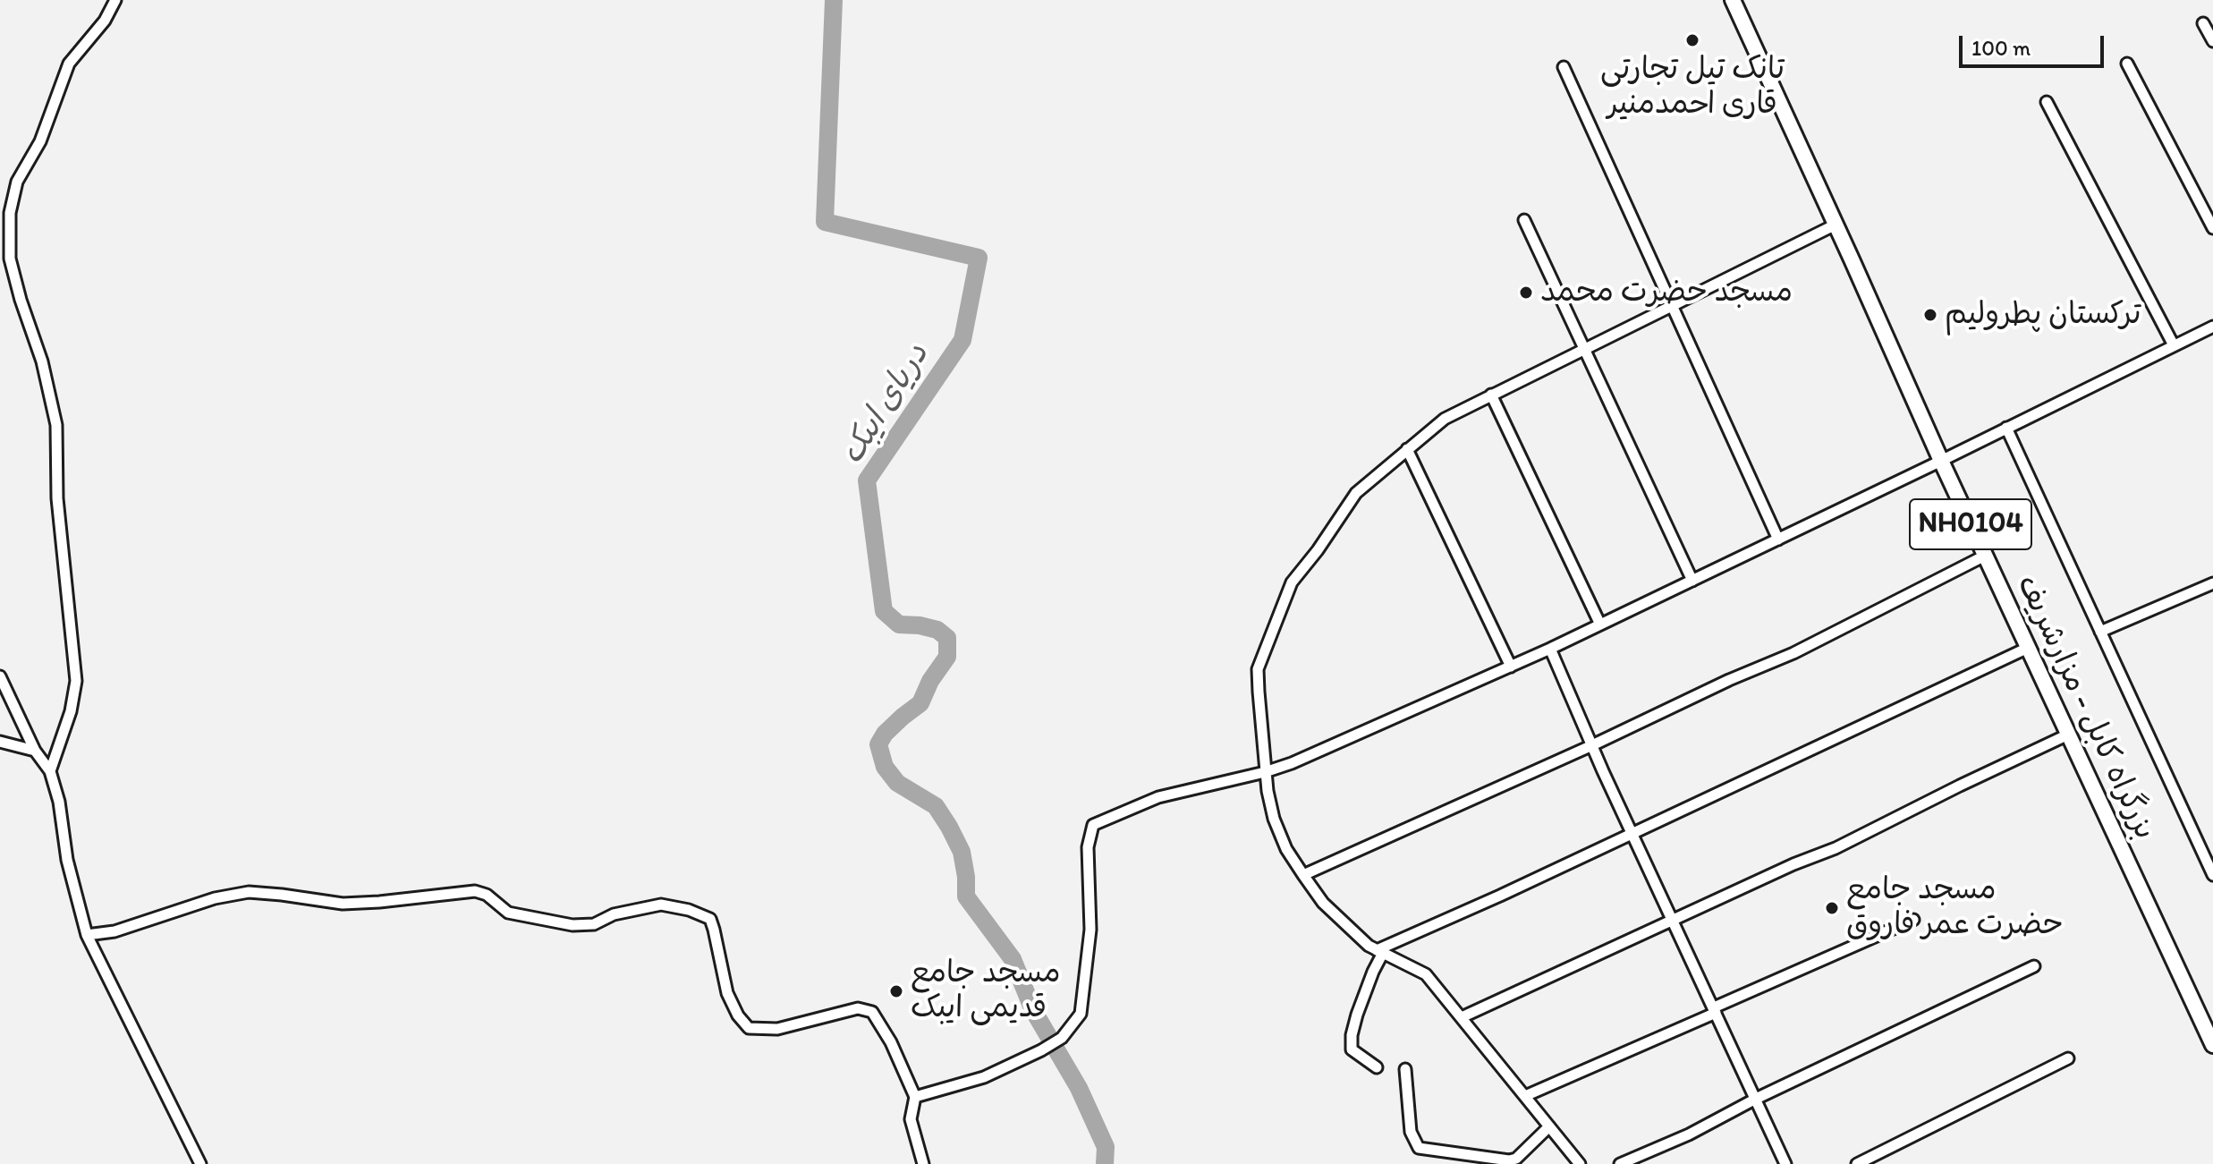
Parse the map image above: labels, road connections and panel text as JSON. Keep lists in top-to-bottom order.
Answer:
{
  "streets": {
    "highway": ["NH0104", "بزرگراه کابل - مزارشریف"]
  },
  "water": ["دریای ایبک"],
  "places": [
    "تانک تیل تجارتی قاری احمدمنیر",
    "مسجد حضرت محمد",
    "ترکستان پطرولیم",
    "مسجد جامع حضرت عمر فاروق",
    "مسجد جامع قدیمی ایبک"
  ],
  "scale_bar": "100 m"
}
